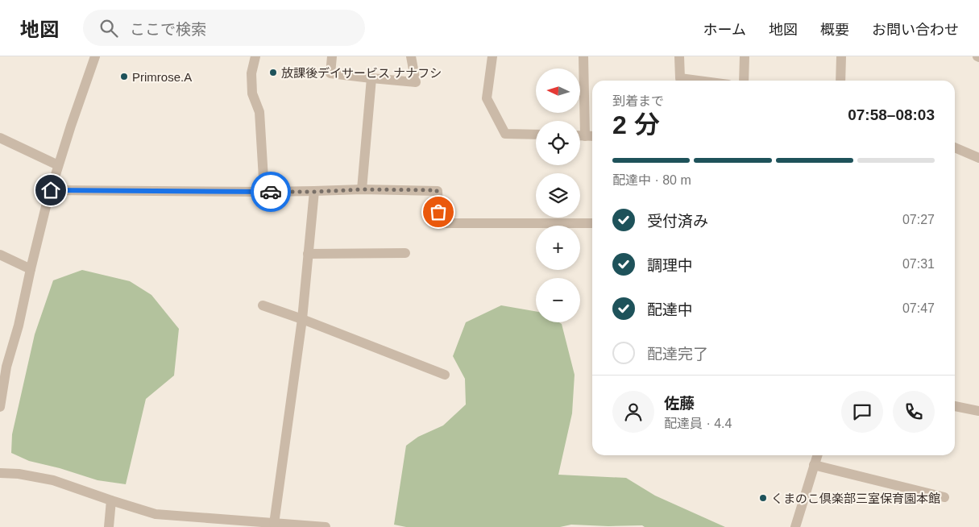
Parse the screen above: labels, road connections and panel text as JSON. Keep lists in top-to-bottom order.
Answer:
{
  "places": ["放課後デイサービス ナナフシ", "Primrose.A", "くまのこ倶楽部三室保育園本館"],
  "north": "left",
  "page": {
    "header": "地図",
    "search": "ここで検索",
    "nav": [
      "ホーム",
      "地図",
      "概要",
      "お問い合わせ"
    ],
    "map_buttons": ["+", "−"],
    "heading": ["2 分", "到着まで", "07:58–08:03"],
    "panel": ["佐藤", "配達員 · 4.4"],
    "bar": "配達中 · 80 m",
    "list": [
      ["受付済み", "07:27"],
      ["調理中", "07:31"],
      ["配達中", "07:47"],
      "配達完了"
    ]
  }
}
